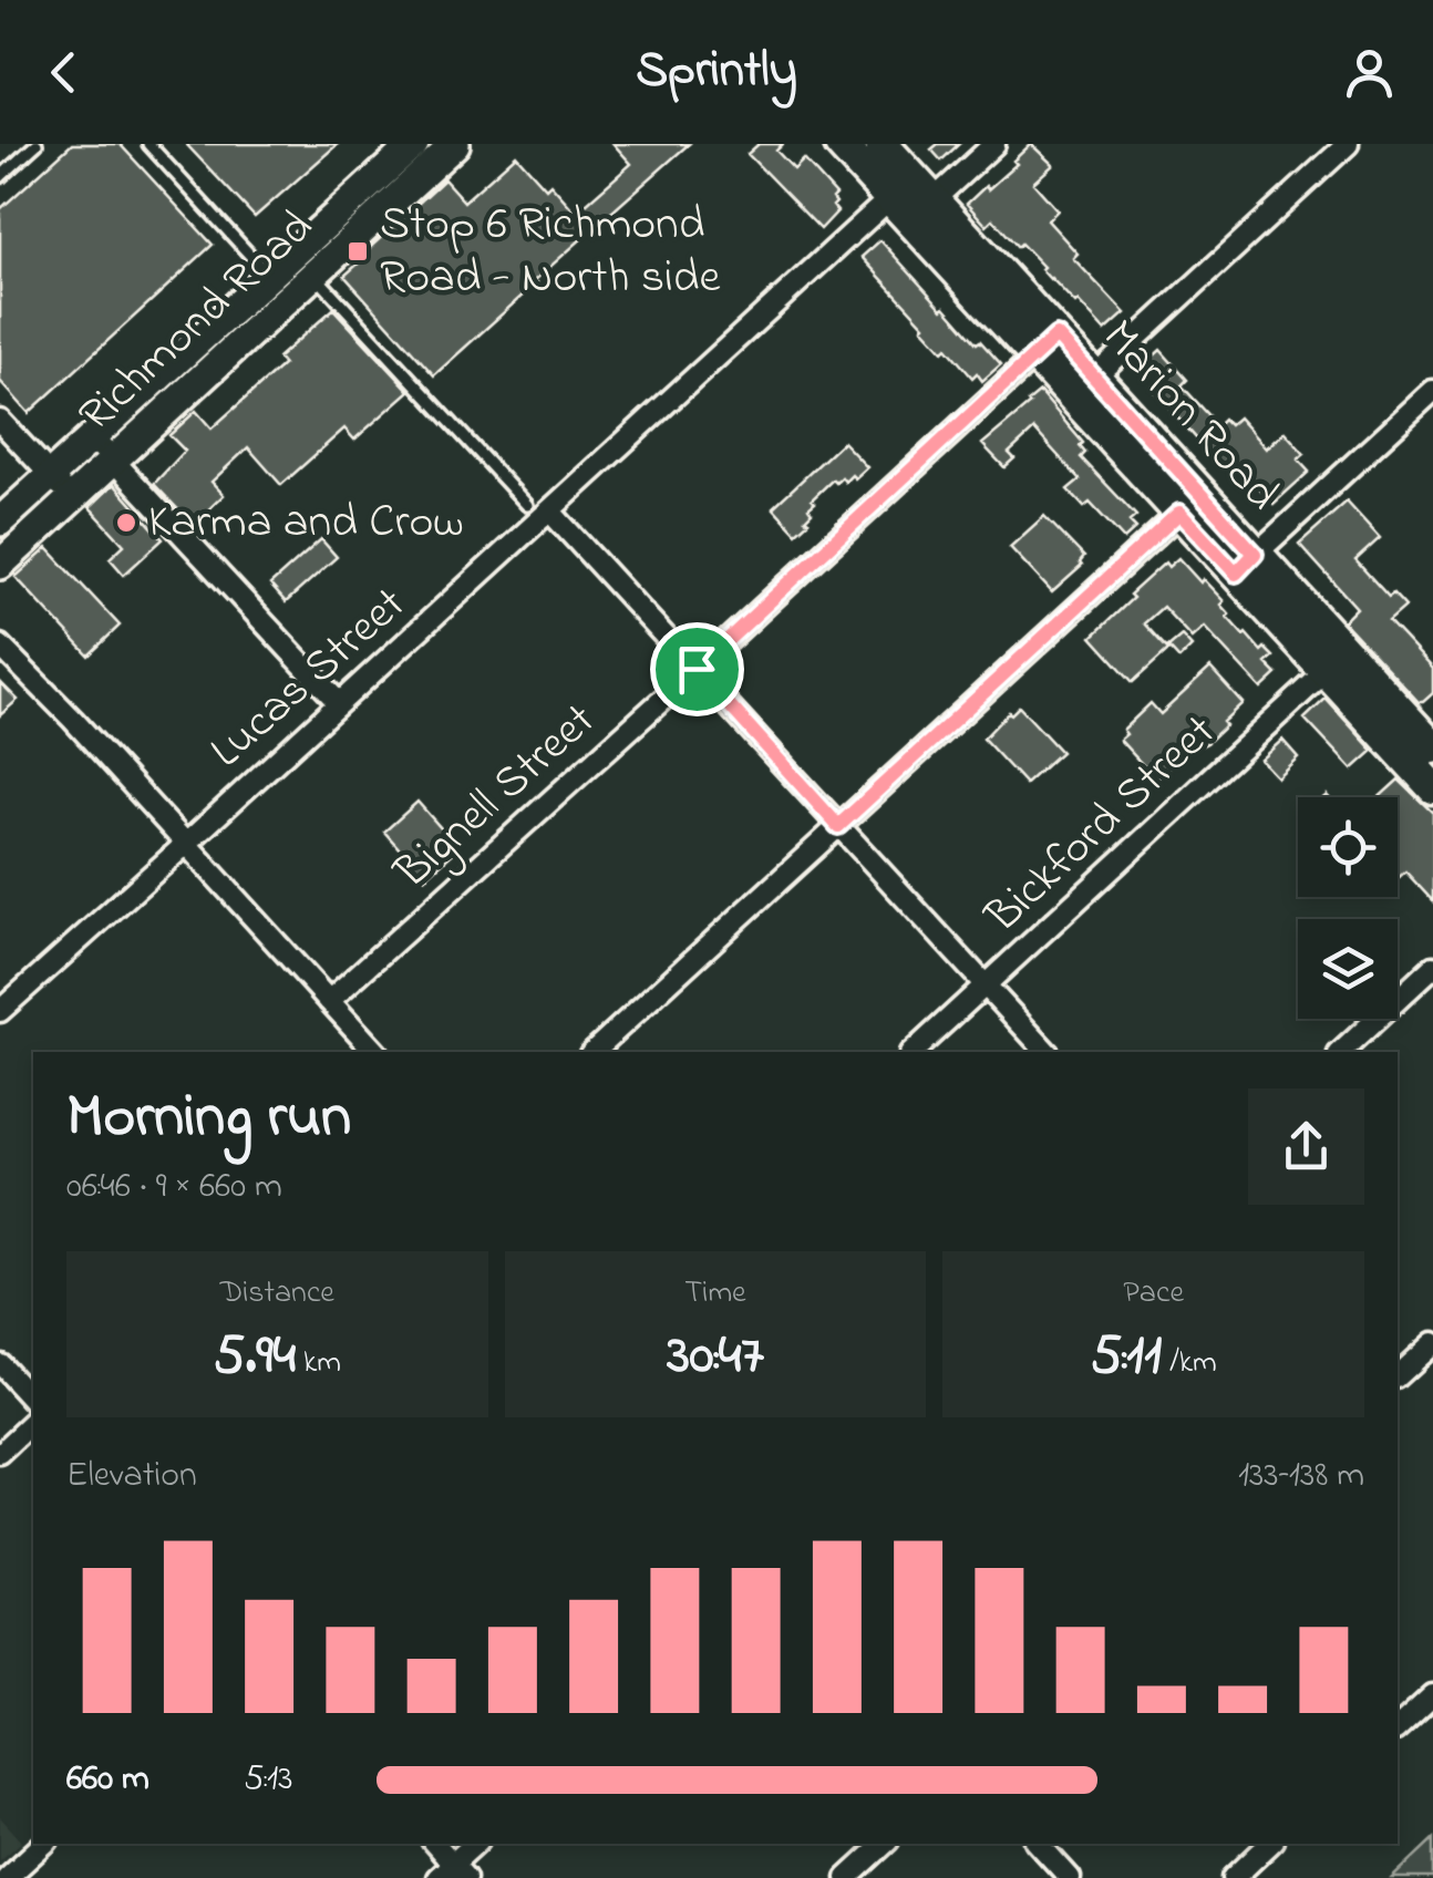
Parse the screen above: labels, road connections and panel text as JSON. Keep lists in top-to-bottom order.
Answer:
{
  "streets": {
    "main road": ["Richmond Road", "Marion Road"],
    "street": ["Lucas Street", "Bignell Street", "Bickford Street"]
  },
  "crossings": [
    ["Marion Road", "Lucas Street"],
    ["Marion Road", "Bignell Street"],
    ["Marion Road", "Bickford Street"]
  ],
  "places": {
    "transit": ["Stop 6 Richmond Road - North side"],
    "other": ["Karma and Crow"]
  },
  "page": {
    "header": "Sprintly",
    "heading": ["Morning run", "06:46 · 9 × 660 m"],
    "stats": [
      ["Distance", "5.94 km"],
      ["Time", "30:47"],
      ["Pace", "5:11 /km"]
    ],
    "chart": ["Elevation", "133–138 m"],
    "list": [
      {
        "name": "660 m",
        "note": "5:13"
      }
    ]
  }
}
